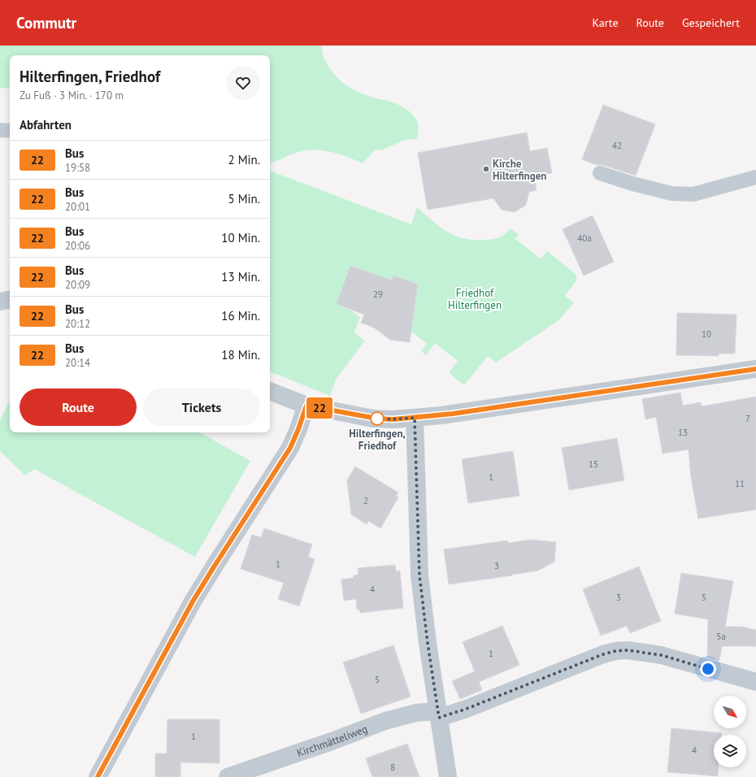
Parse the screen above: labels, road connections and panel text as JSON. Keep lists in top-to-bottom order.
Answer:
{
  "streets": {
    "street": ["Kirchmätteliweg"]
  },
  "parks": ["Friedhof Hilterfingen"],
  "places": ["Kirche Hilterfingen", "Hilterfingen, Friedhof"],
  "lines": ["bus line 22"],
  "house_numbers": [
    "42",
    "40a",
    "29",
    "10",
    "7",
    "13",
    "15",
    "1",
    "11",
    "2",
    "1",
    "3",
    "4",
    "3",
    "5",
    "5a",
    "1",
    "5",
    "1",
    "4",
    "8"
  ],
  "north": "bottom right",
  "page": {
    "header": "Commutr",
    "nav": ["Karte", "Route", "Gespeichert"],
    "on_map": "22",
    "heading": [
      ["Hilterfingen, Friedhof", "Zu Fuß · 3 Min. · 170 m"],
      "Abfahrten"
    ],
    "list": [
      {
        "mark": "22",
        "name": "Bus",
        "note": "19:58",
        "value": "2 Min."
      },
      {
        "mark": "22",
        "name": "Bus",
        "note": "20:01",
        "value": "5 Min."
      },
      {
        "mark": "22",
        "name": "Bus",
        "note": "20:06",
        "value": "10 Min."
      },
      {
        "mark": "22",
        "name": "Bus",
        "note": "20:09",
        "value": "13 Min."
      },
      {
        "mark": "22",
        "name": "Bus",
        "note": "20:12",
        "value": "16 Min."
      },
      {
        "mark": "22",
        "name": "Bus",
        "note": "20:14",
        "value": "18 Min."
      }
    ],
    "buttons": ["Route", "Tickets"]
  }
}
